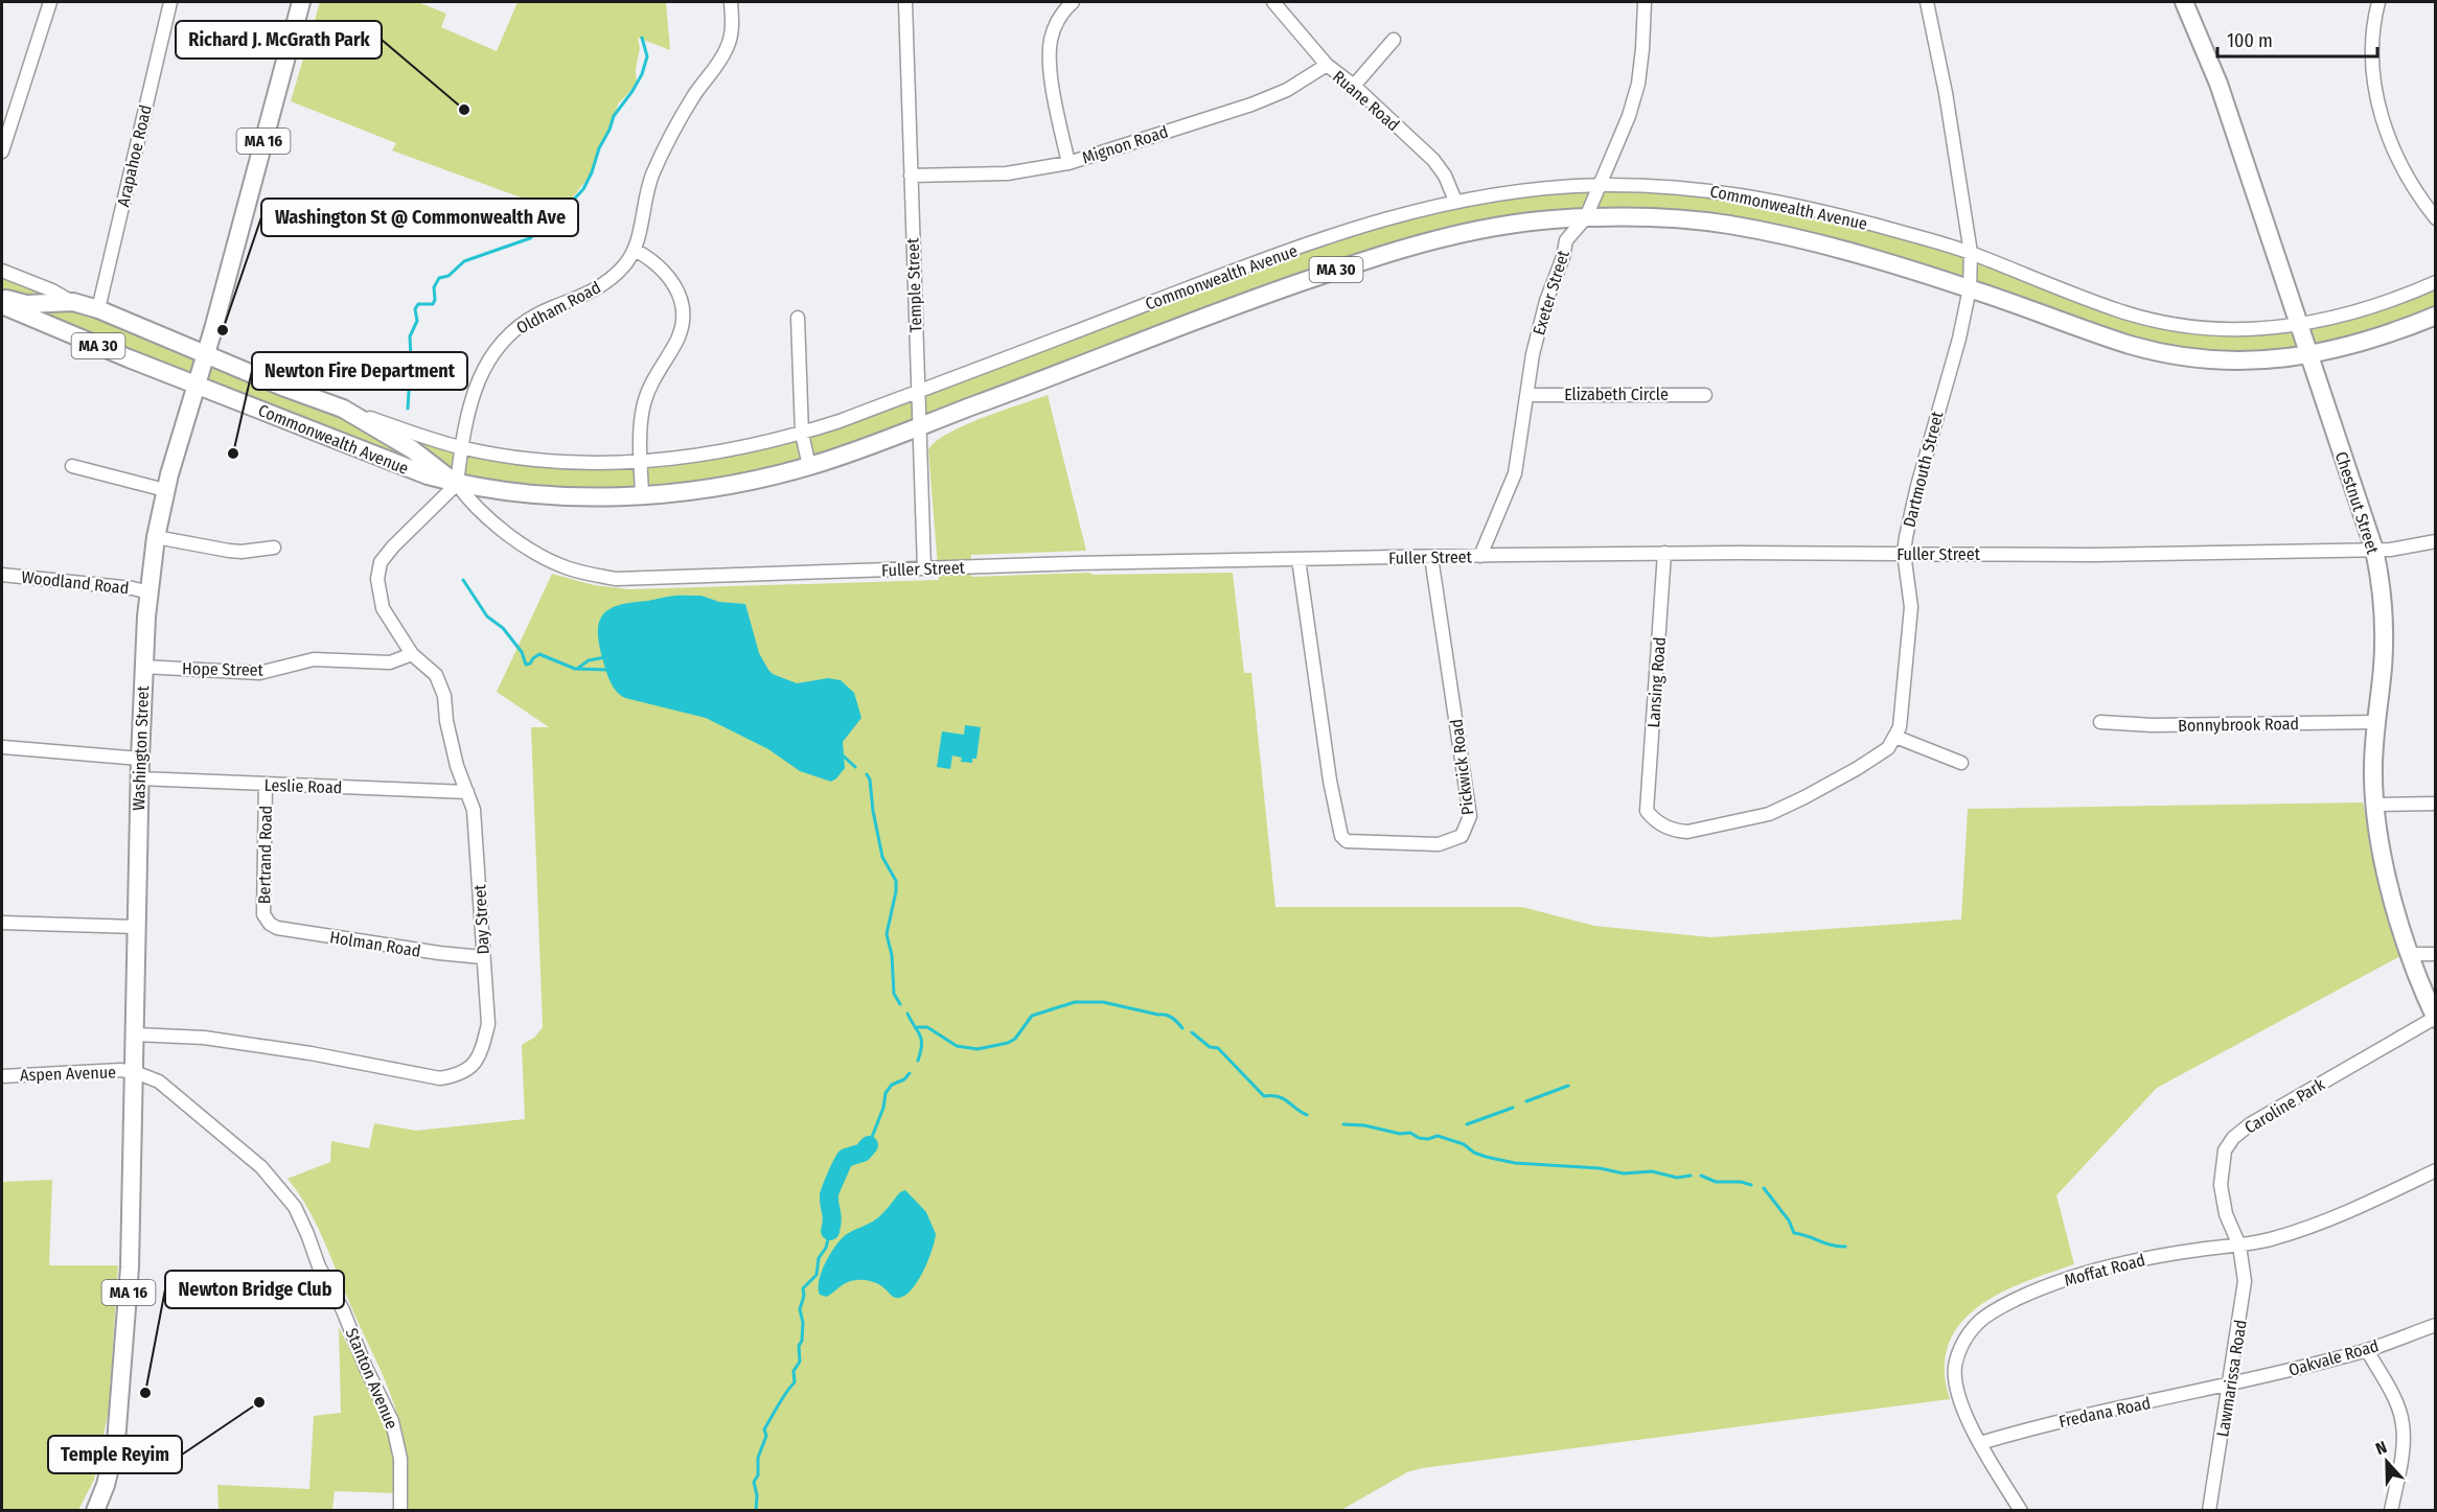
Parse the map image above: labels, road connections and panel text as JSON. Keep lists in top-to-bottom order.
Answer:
{
  "streets": {
    "main road": [
      "MA 16",
      "Commonwealth Avenue",
      "MA 30",
      "Chestnut Street",
      "Washington Street"
    ],
    "street": [
      "Ruane Road",
      "Mignon Road",
      "Arapahoe Road",
      "Temple Street",
      "Exeter Street",
      "Oldham Road",
      "Elizabeth Circle",
      "Dartmouth Street",
      "Fuller Street",
      "Woodland Road",
      "Hope Street",
      "Lansing Road",
      "Bonnybrook Road",
      "Pickwick Road",
      "Leslie Road",
      "Bertrand Road",
      "Day Street",
      "Holman Road",
      "Aspen Avenue",
      "Caroline Park",
      "Moffat Road",
      "Oakvale Road",
      "Stanton Avenue",
      "Lawmarissa Road",
      "Fredana Road"
    ]
  },
  "crossings": [
    ["Ruane Road", "Mignon Road"],
    ["Ruane Road", "Commonwealth Avenue"],
    ["Mignon Road", "Temple Street"],
    ["Arapahoe Road", "Commonwealth Avenue"],
    ["Commonwealth Avenue", "Temple Street"],
    ["Commonwealth Avenue", "Exeter Street"],
    ["Commonwealth Avenue", "Oldham Road"],
    ["Commonwealth Avenue", "Dartmouth Street"],
    ["Commonwealth Avenue", "Chestnut Street"],
    ["Commonwealth Avenue", "Fuller Street"],
    ["Commonwealth Avenue", "Washington Street"],
    ["Commonwealth Avenue", "Day Street"],
    ["Temple Street", "Fuller Street"],
    ["Exeter Street", "Elizabeth Circle"],
    ["Exeter Street", "Fuller Street"],
    ["Oldham Road", "Fuller Street"],
    ["Oldham Road", "Day Street"],
    ["Dartmouth Street", "Fuller Street"],
    ["Dartmouth Street", "Lansing Road"],
    ["Chestnut Street", "Fuller Street"],
    ["Chestnut Street", "Bonnybrook Road"],
    ["Chestnut Street", "Caroline Park"],
    ["Fuller Street", "Lansing Road"],
    ["Fuller Street", "Pickwick Road"],
    ["Fuller Street", "Day Street"],
    ["Woodland Road", "Washington Street"],
    ["Hope Street", "Washington Street"],
    ["Hope Street", "Day Street"],
    ["Washington Street", "Leslie Road"],
    ["Washington Street", "Day Street"],
    ["Washington Street", "Aspen Avenue"],
    ["Washington Street", "Stanton Avenue"],
    ["Leslie Road", "Bertrand Road"],
    ["Leslie Road", "Day Street"],
    ["Bertrand Road", "Holman Road"],
    ["Day Street", "Holman Road"],
    ["Aspen Avenue", "Stanton Avenue"],
    ["Caroline Park", "Moffat Road"],
    ["Caroline Park", "Lawmarissa Road"],
    ["Moffat Road", "Lawmarissa Road"],
    ["Moffat Road", "Fredana Road"],
    ["Oakvale Road", "Lawmarissa Road"],
    ["Oakvale Road", "Fredana Road"],
    ["Lawmarissa Road", "Fredana Road"]
  ],
  "places": [
    "Richard J. McGrath Park",
    "Washington St @ Commonwealth Ave",
    "Newton Fire Department",
    "Newton Bridge Club",
    "Temple Reyim"
  ],
  "scale_bar": "100 m",
  "north": "top"
}
